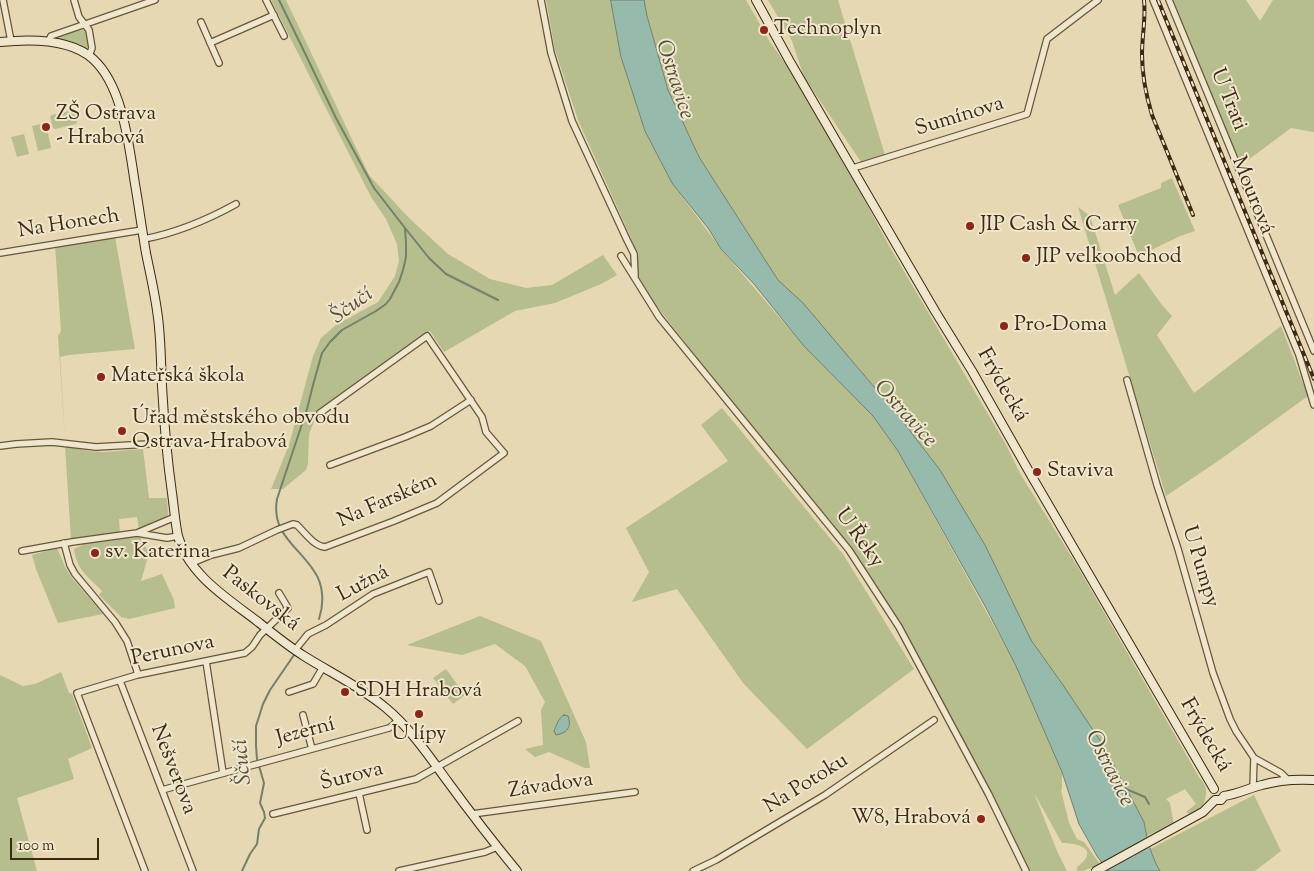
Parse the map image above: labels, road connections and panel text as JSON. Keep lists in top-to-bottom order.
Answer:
{
  "streets": {
    "main road": ["Frýdecká", "Paskovská"],
    "street": [
      "U Trati",
      "Sumínova",
      "Mourová",
      "Na Honech",
      "Na Farském",
      "U Řeky",
      "U Pumpy",
      "Lužná",
      "Perunova",
      "Jezerní",
      "Nešverova",
      "Šurova",
      "Na Potoku",
      "Závadova"
    ]
  },
  "crossings": [
    ["Sumínova", "Frýdecká"],
    ["Na Honech", "Paskovská"],
    ["Na Farském", "Paskovská"],
    ["Lužná", "Paskovská"],
    ["Paskovská", "Perunova"],
    ["Paskovská", "Jezerní"],
    ["Paskovská", "Šurova"],
    ["Paskovská", "Závadova"],
    ["Perunova", "Nešverova"],
    ["Jezerní", "Nešverova"]
  ],
  "water": ["Ostravice", "Ščučí"],
  "places": [
    "Technoplyn",
    "ZŠ Ostrava - Hrabová",
    "JIP Cash & Carry",
    "JIP velkoobchod",
    "Pro-Doma",
    "Mateřská škola",
    "Úřad městského obvodu Ostrava-Hrabová",
    "Staviva",
    "sv. Kateřina",
    "SDH Hrabová",
    "U lípy",
    "W8, Hrabová"
  ],
  "scale_bar": "100 m"
}
